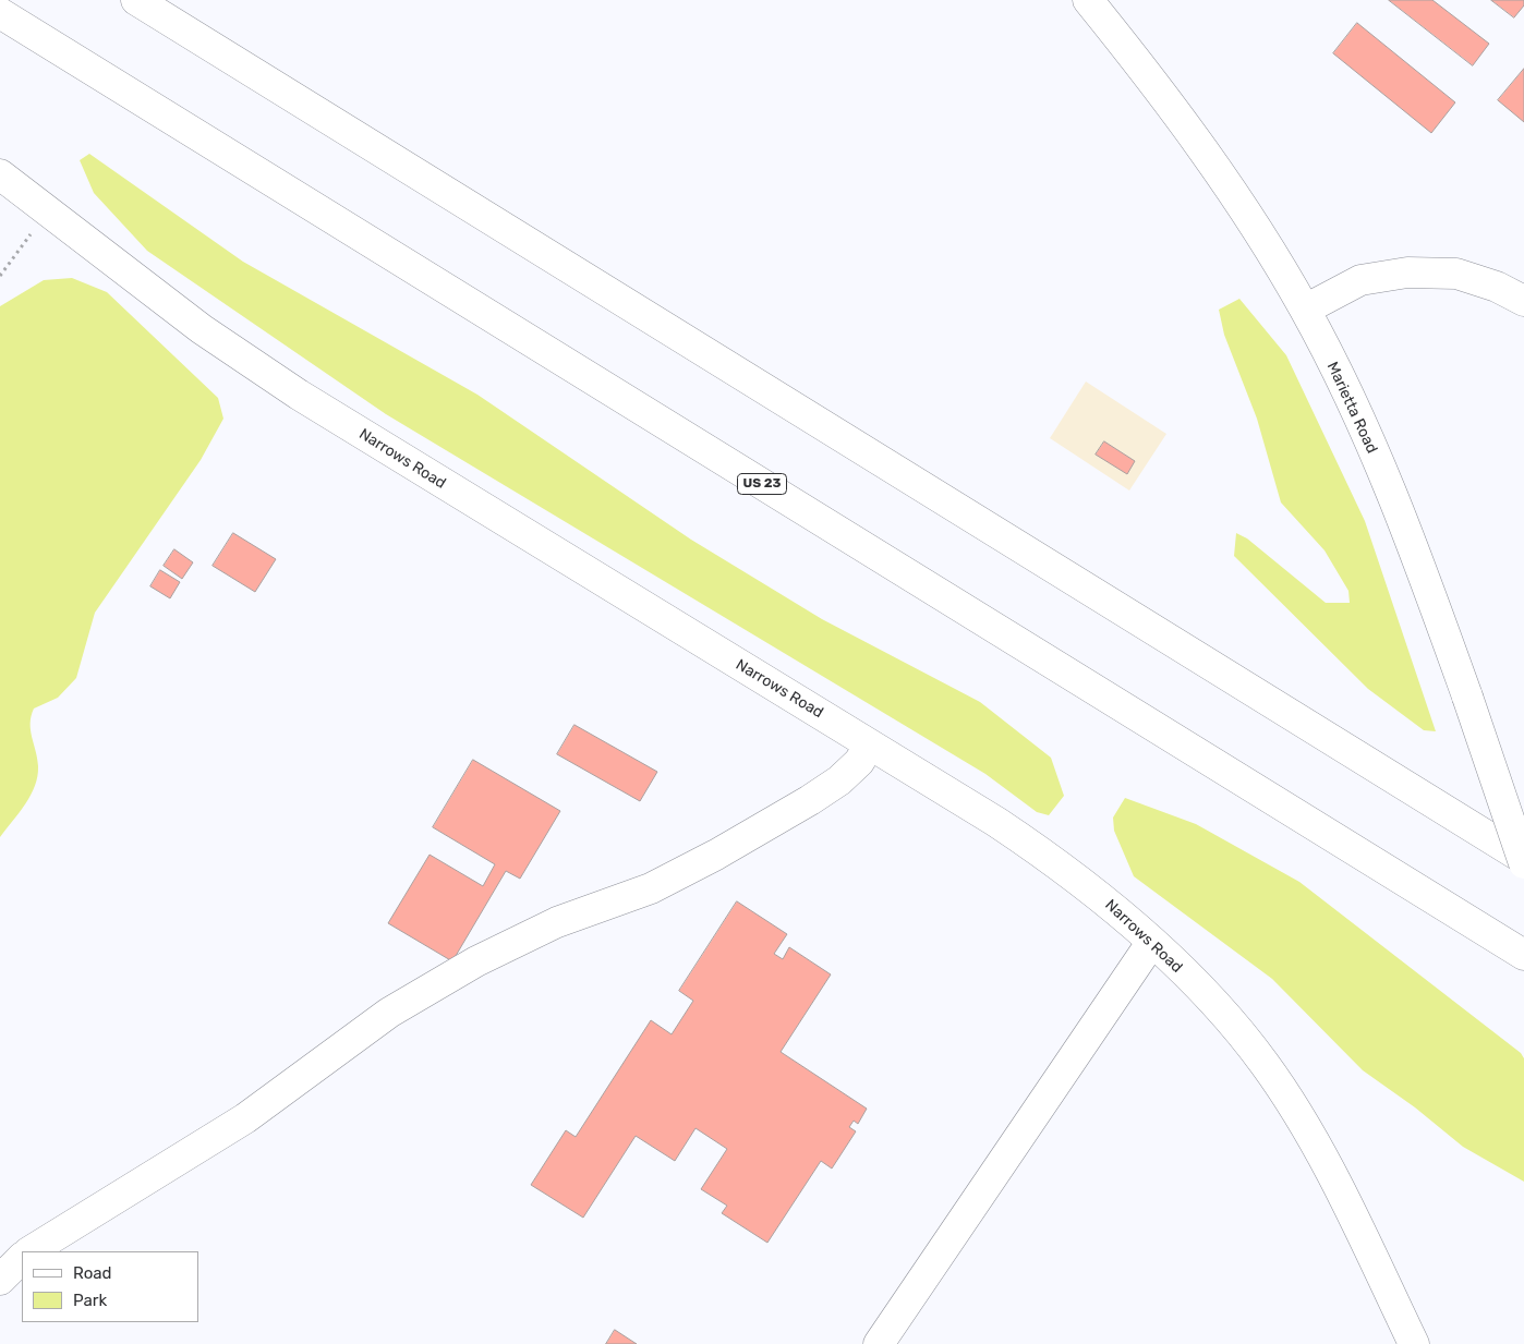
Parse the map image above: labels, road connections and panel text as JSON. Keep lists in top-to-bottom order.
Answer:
{
  "streets": {
    "main road": ["Marietta Road", "Narrows Road", "US 23"]
  },
  "legend": ["Road", "Park"]
}
